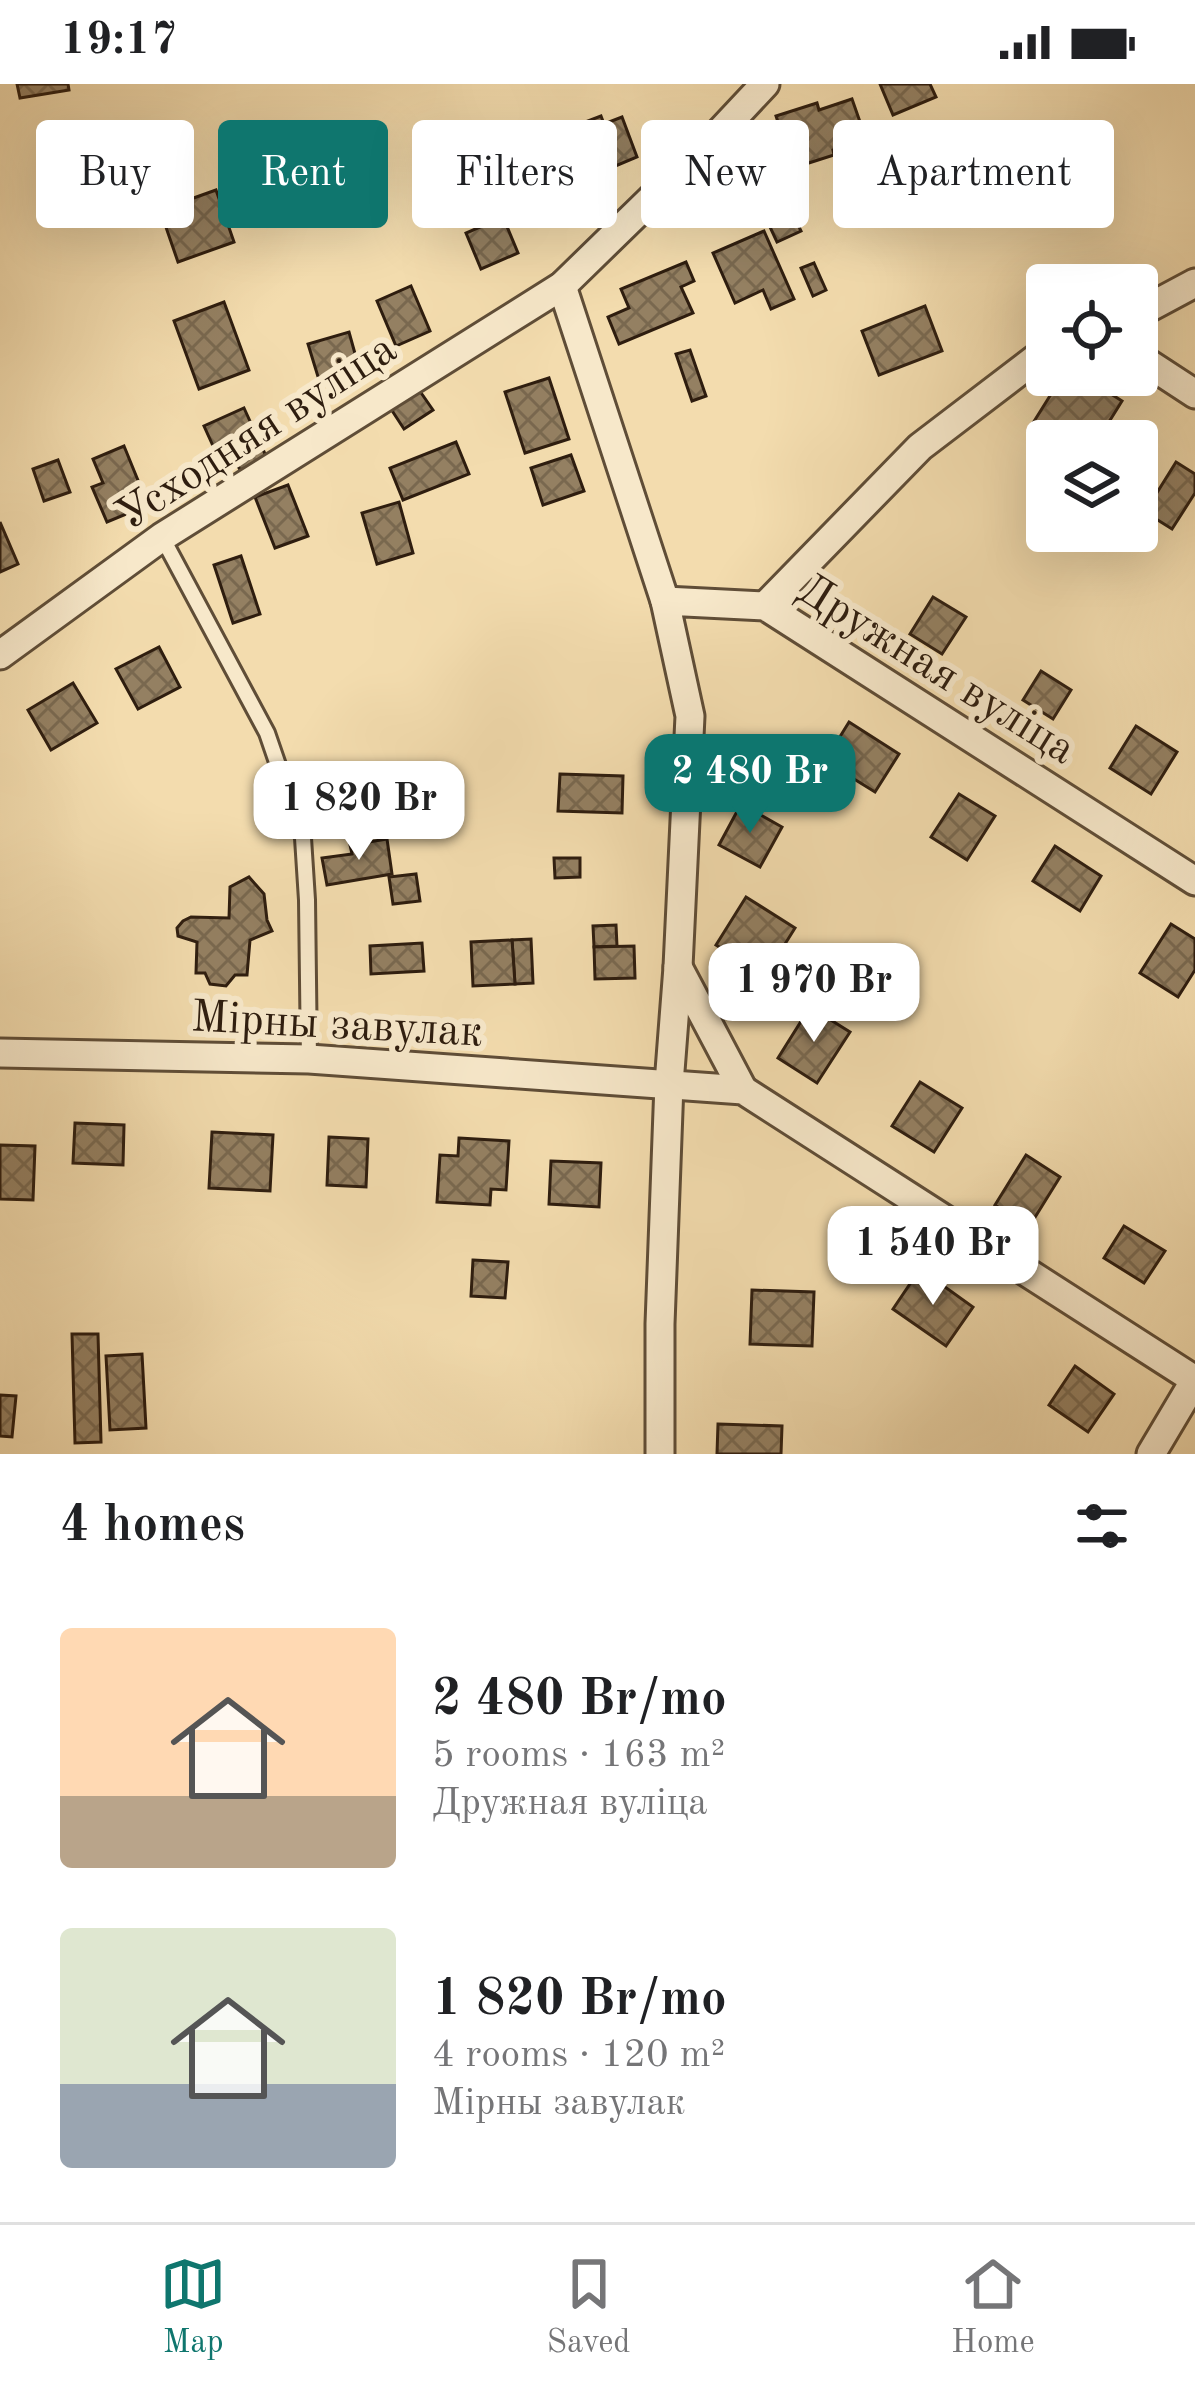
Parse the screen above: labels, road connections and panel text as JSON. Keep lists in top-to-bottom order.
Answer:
{
  "streets": {
    "street": ["Усходняя вуліца", "Дружная вуліца", "Мірны завулак"]
  },
  "page": {
    "status": "19:17",
    "chip": [
      "Buy",
      "Rent",
      "Filters",
      "New",
      "Apartment"
    ],
    "price": [
      "2 480 Br",
      "1 820 Br",
      "1 970 Br",
      "1 540 Br"
    ],
    "heading": "4 homes",
    "list": [
      {
        "name": "2 480 Br/mo",
        "note": "5 rooms · 163 m² · Дружная вуліца"
      },
      {
        "name": "1 820 Br/mo",
        "note": "4 rooms · 120 m² · Мірны завулак"
      }
    ],
    "tabs": ["Map", "Saved", "Home"]
  }
}
